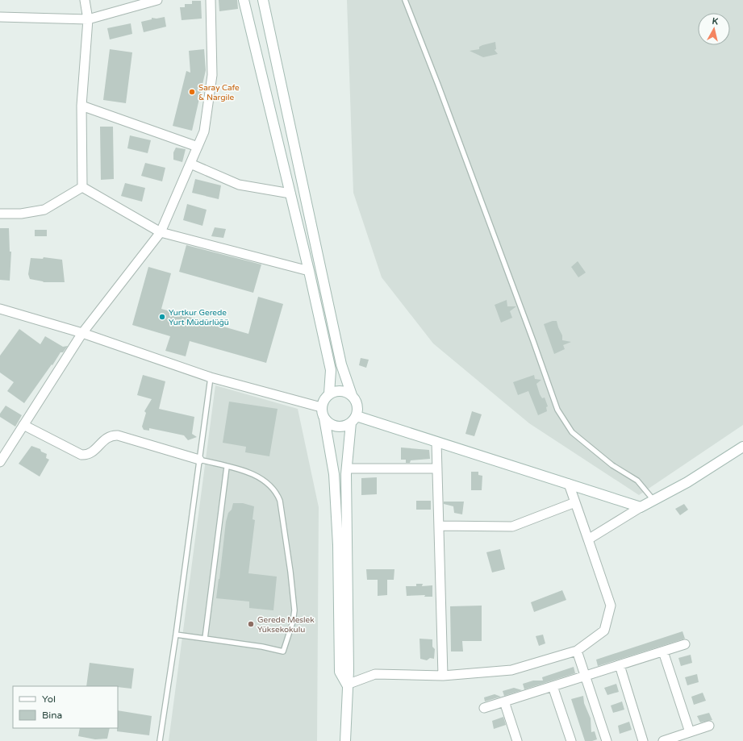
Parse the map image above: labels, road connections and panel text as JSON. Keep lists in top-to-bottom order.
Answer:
{
  "places": ["Saray Cafe & Nargile", "Yurtkur Gerede Yurt Müdürlüğü", "Gerede Meslek Yüksekokulu"],
  "legend": ["Yol", "Bina"],
  "north": "top"
}
